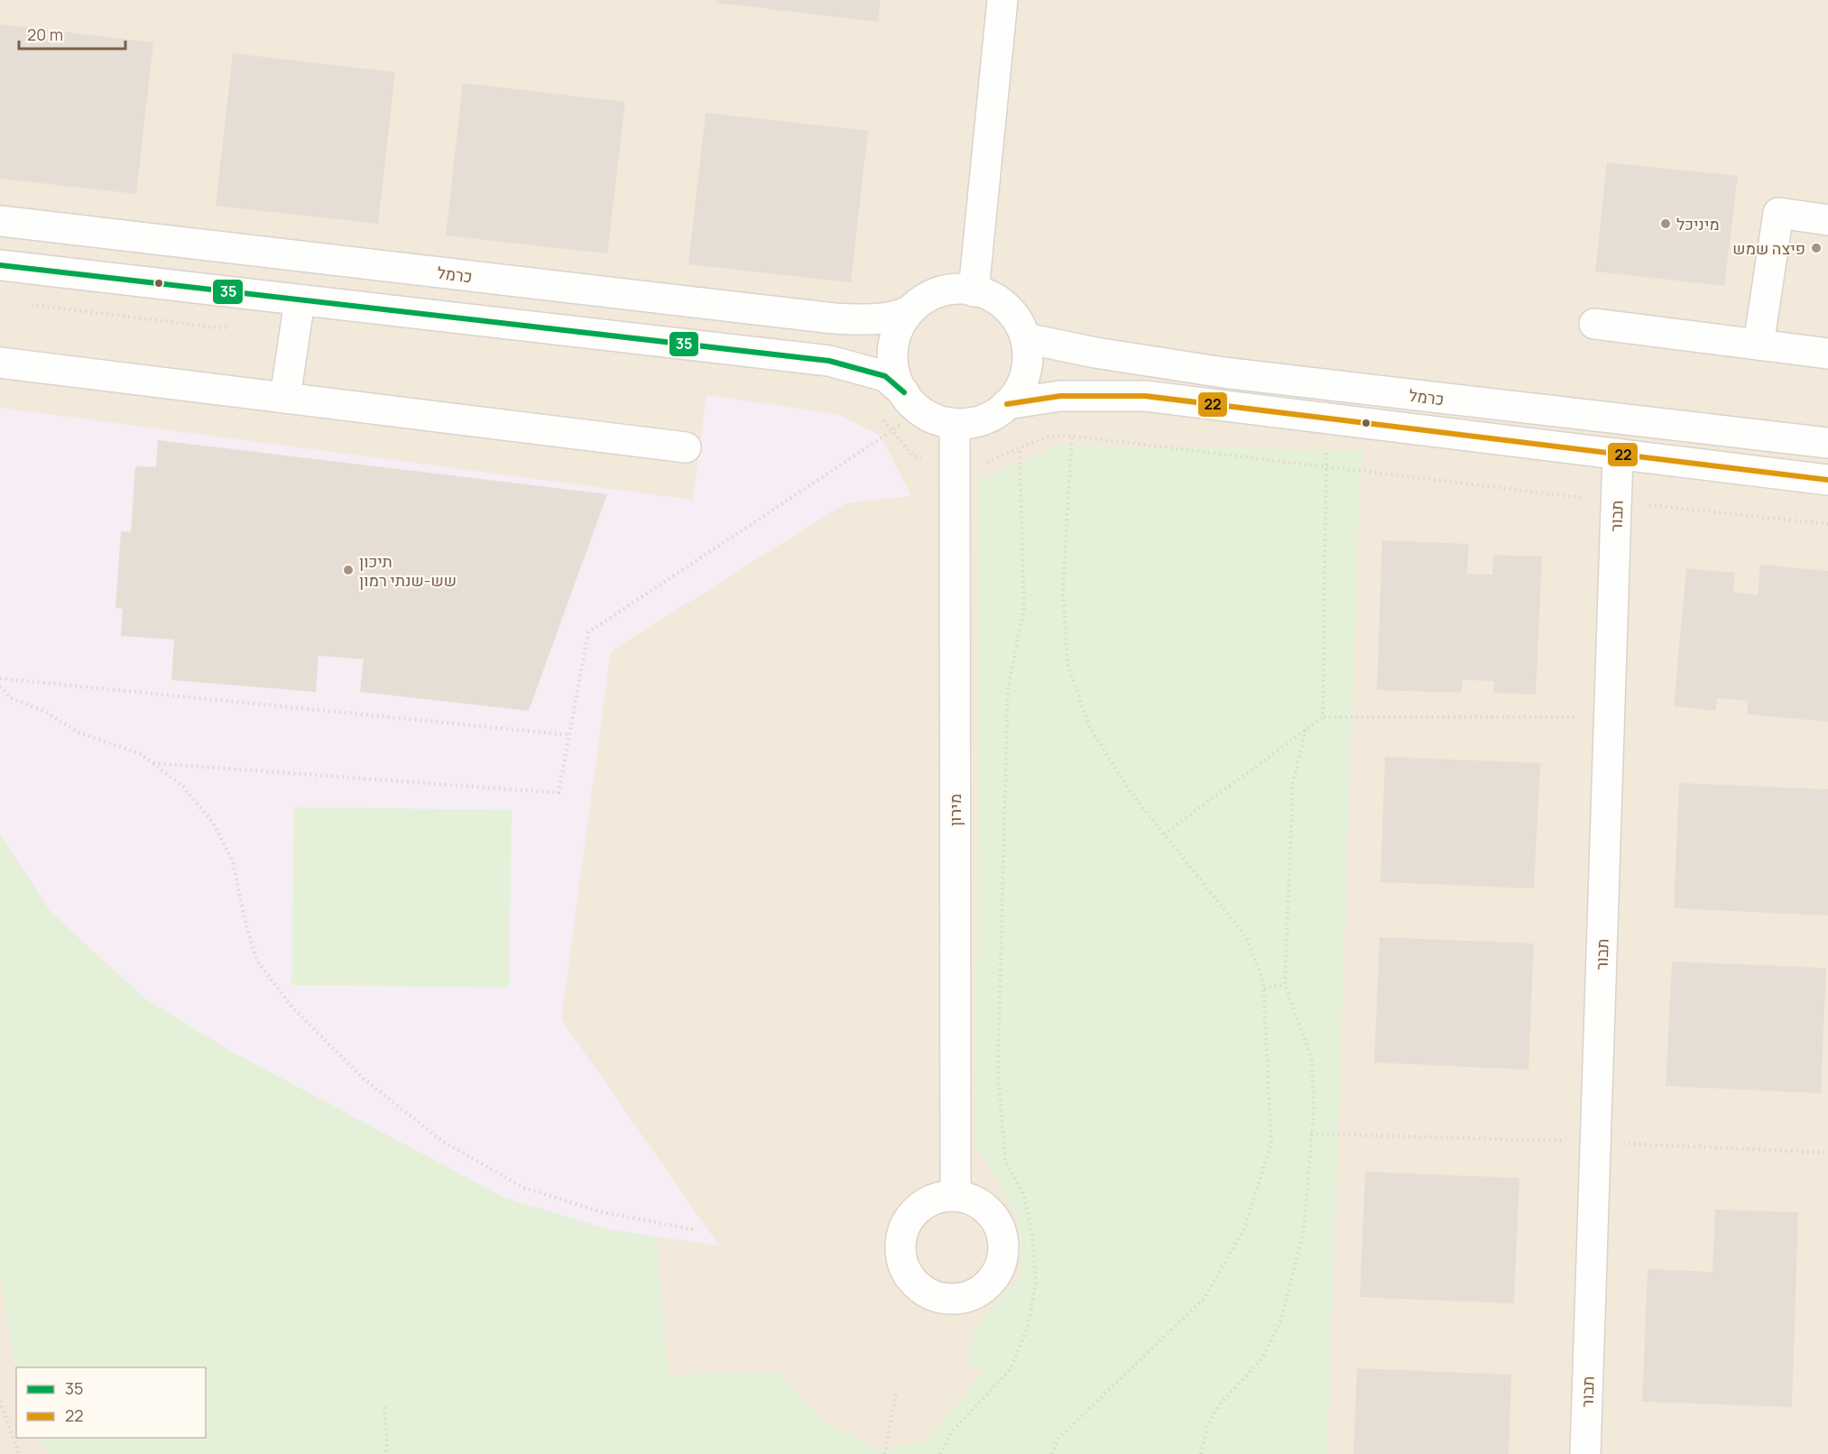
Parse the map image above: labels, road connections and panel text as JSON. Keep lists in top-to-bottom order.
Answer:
{
  "streets": {
    "street": ["כרמל", "תבור", "מירון"]
  },
  "crossings": [
    ["כרמל", "תבור"],
    ["כרמל", "מירון"]
  ],
  "places": ["מיניכל", "פיצה שמש", "תיכון שש-שנתי רמון"],
  "lines": ["transit line 35", "transit line 22"],
  "legend": ["35", "22"],
  "scale_bar": "20 m"
}
